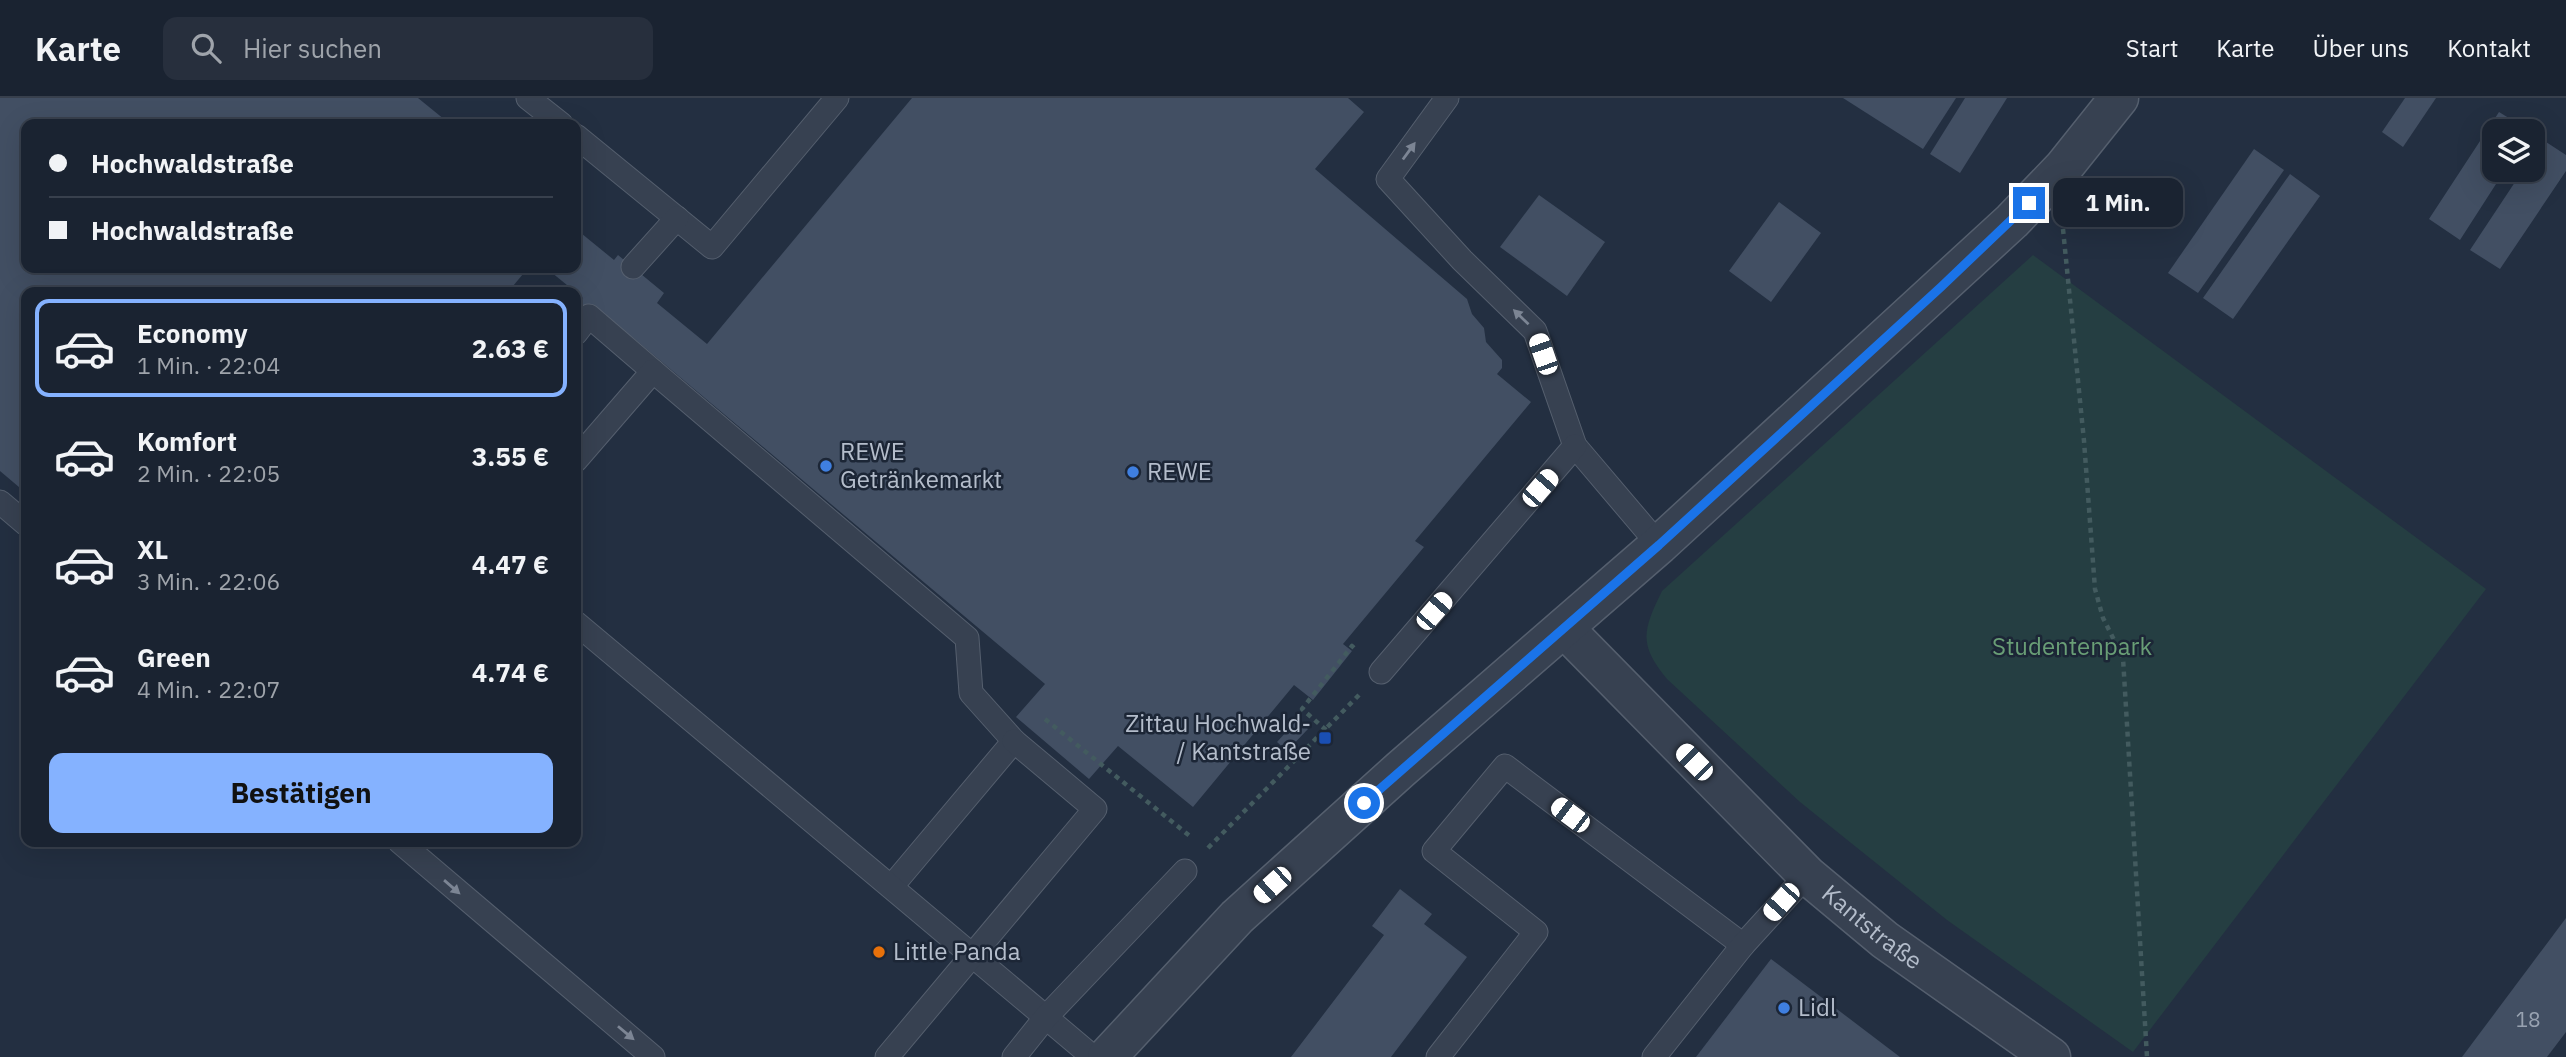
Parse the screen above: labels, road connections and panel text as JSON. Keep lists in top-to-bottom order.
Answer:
{
  "streets": {
    "street": ["Kantstraße"]
  },
  "parks": ["Studentenpark"],
  "places": {
    "other": [
      "REWE Getränkemarkt",
      "REWE",
      "Little Panda",
      "Lidl"
    ],
    "transit": ["Zittau Hochwald- / Kantstraße"]
  },
  "house_numbers": ["18"],
  "page": {
    "header": "Karte",
    "search": "Hier suchen",
    "nav": [
      "Start",
      "Karte",
      "Über uns",
      "Kontakt"
    ],
    "banner": ["Hochwaldstraße", "Hochwaldstraße"],
    "bubble": "1 Min.",
    "list": [
      {
        "name": "Economy",
        "note": "1 Min. · 22:04",
        "value": "2.63 €"
      },
      {
        "name": "Komfort",
        "note": "2 Min. · 22:05",
        "value": "3.55 €"
      },
      {
        "name": "XL",
        "note": "3 Min. · 22:06",
        "value": "4.47 €"
      },
      {
        "name": "Green",
        "note": "4 Min. · 22:07",
        "value": "4.74 €"
      }
    ],
    "buttons": "Bestätigen"
  }
}
